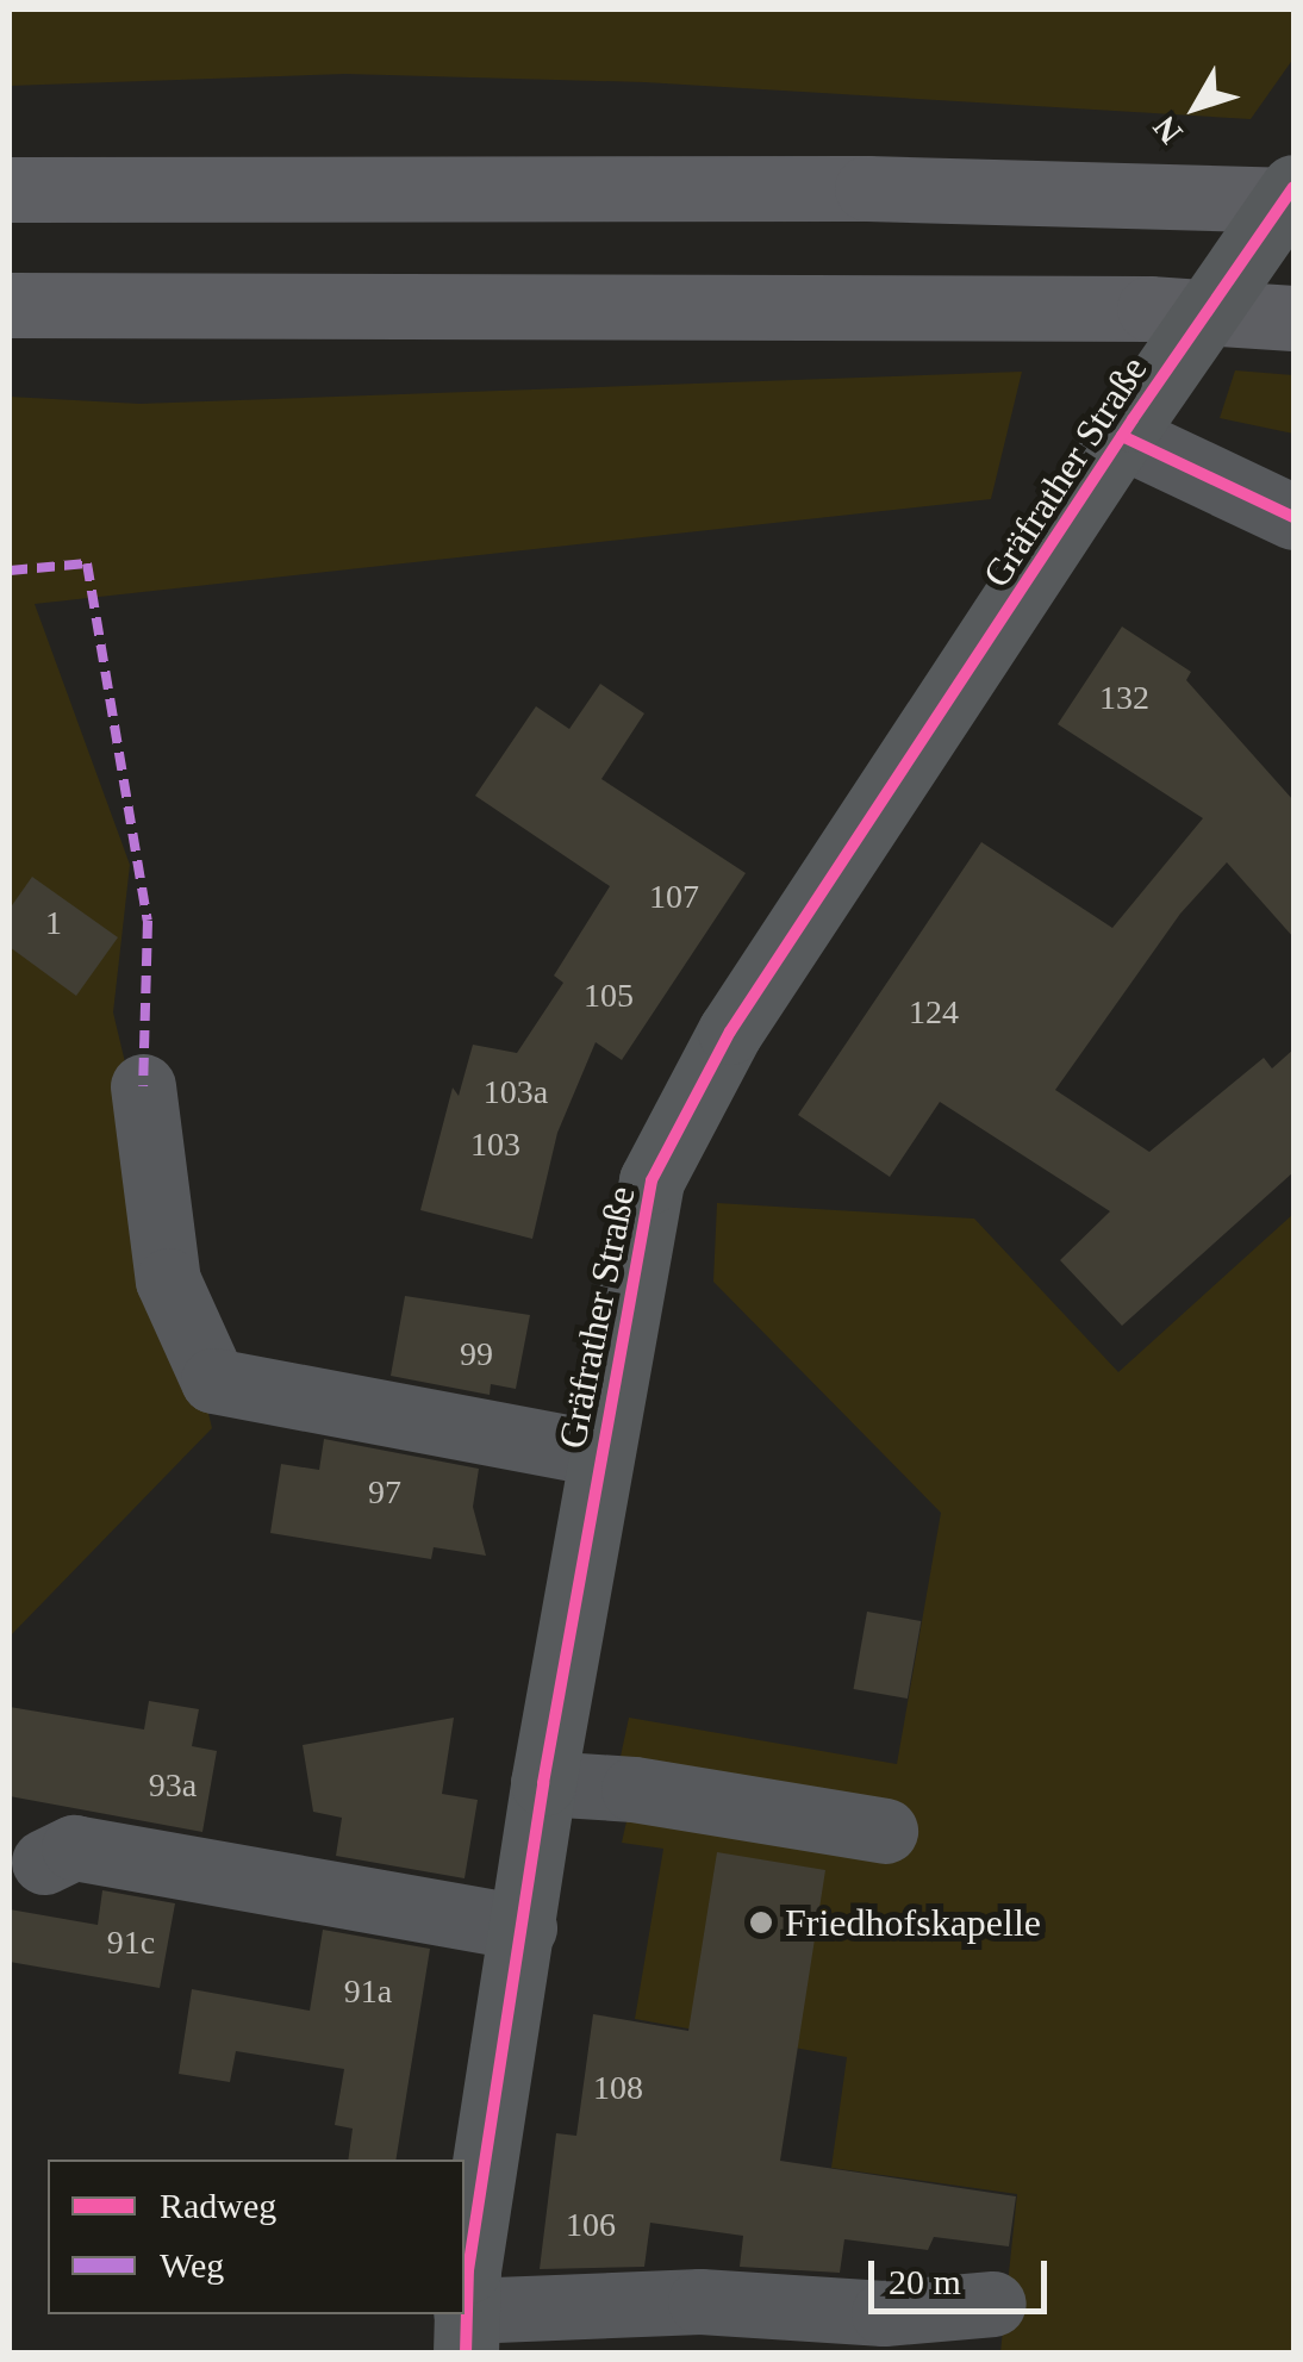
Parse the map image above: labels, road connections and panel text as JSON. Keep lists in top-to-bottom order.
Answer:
{
  "streets": {
    "main road": ["Gräfrather Straße"]
  },
  "places": ["Friedhofskapelle"],
  "house_numbers": [
    "132",
    "107",
    "1",
    "105",
    "124",
    "103a",
    "103",
    "99",
    "97",
    "93a",
    "91c",
    "91a",
    "108",
    "106"
  ],
  "legend": ["Radweg", "Weg"],
  "scale_bar": "20 m",
  "north": "bottom left"
}
